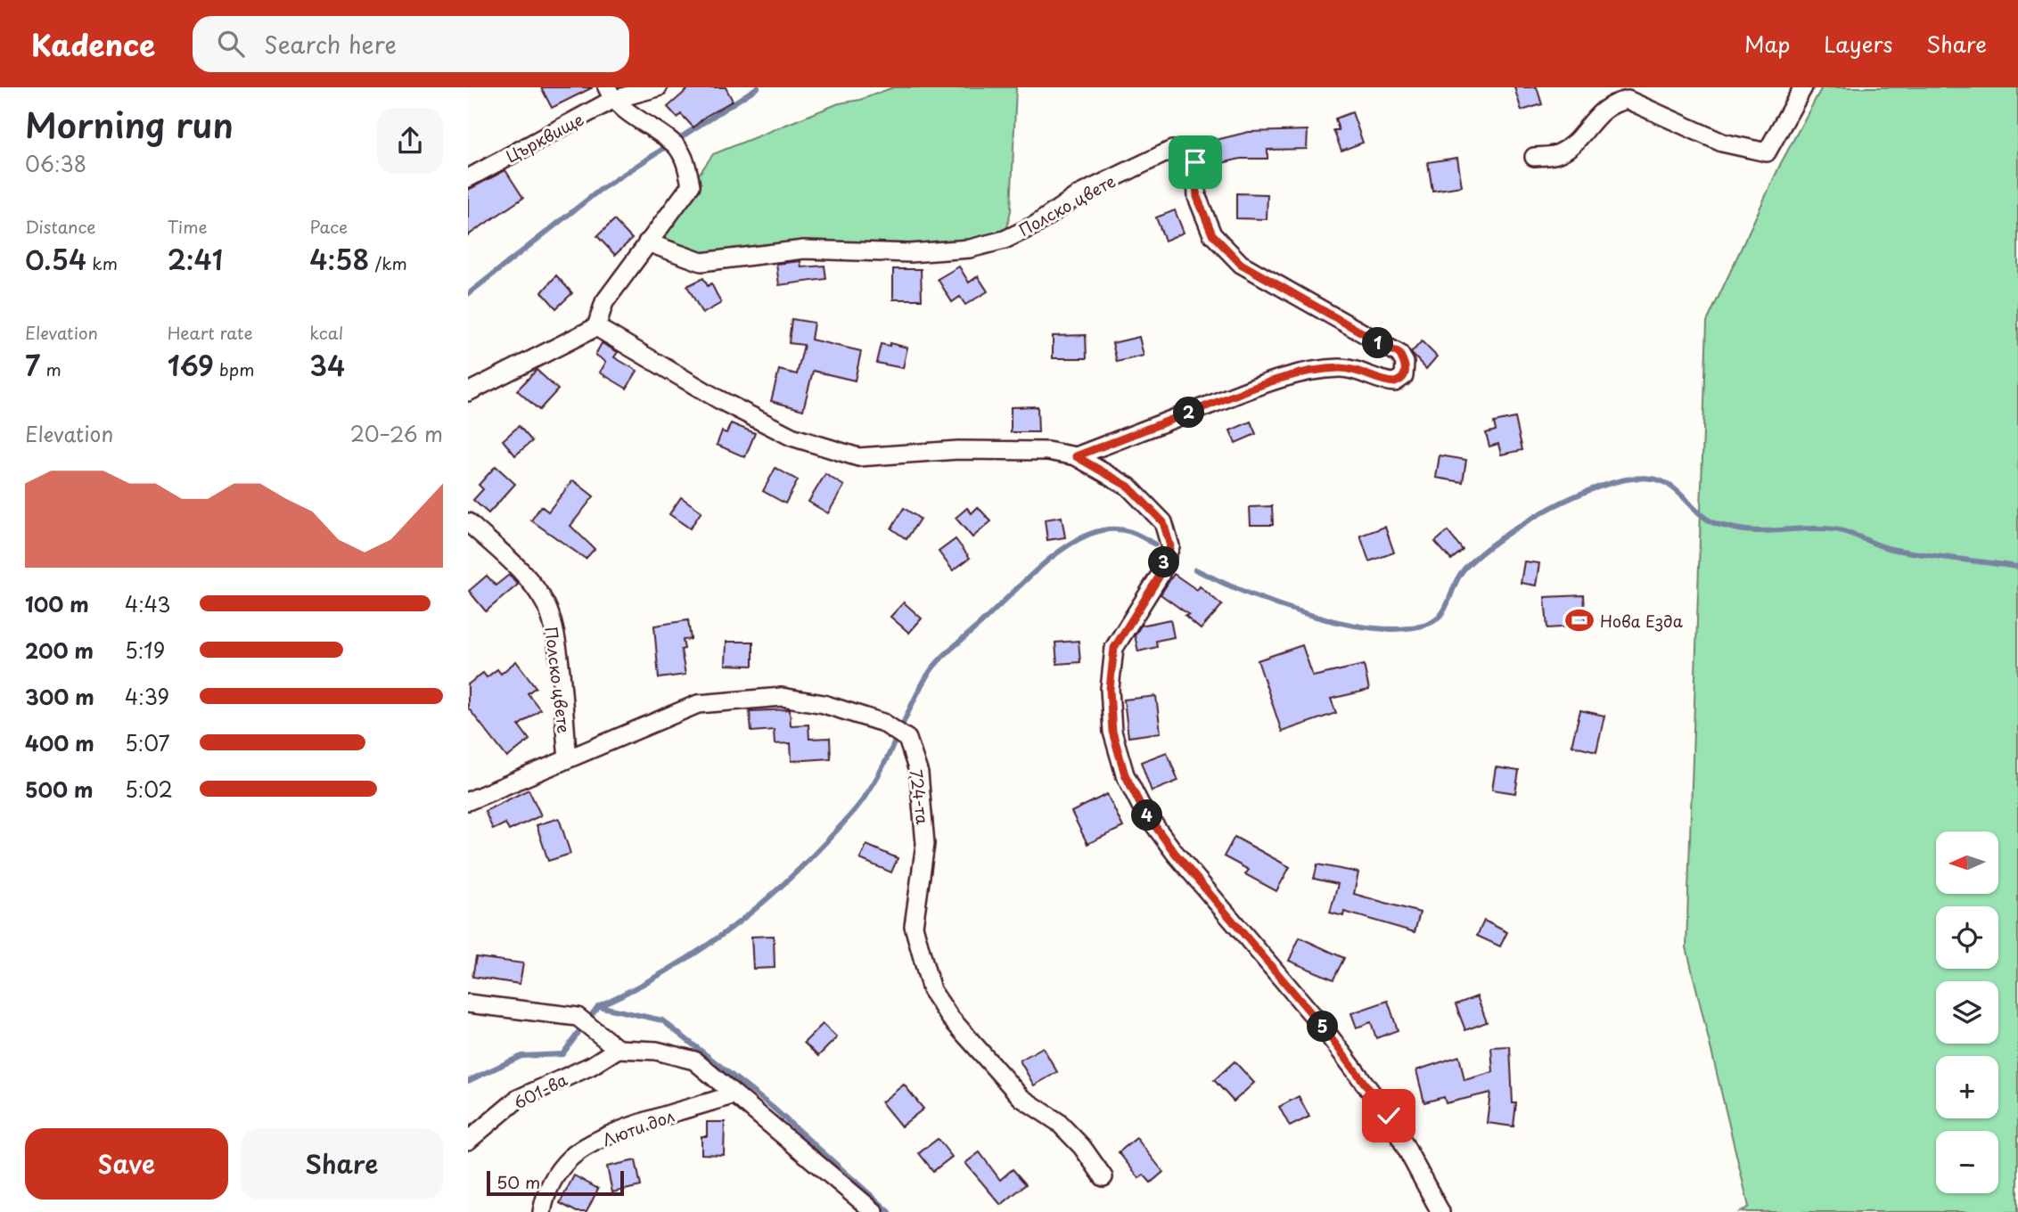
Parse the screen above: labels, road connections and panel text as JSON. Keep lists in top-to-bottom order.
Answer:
{
  "streets": {
    "street": [
      "Църквище",
      "Полско цвете",
      "724-та",
      "601-ва",
      "Люти дол"
    ]
  },
  "crossings": [
    ["Полско цвете", "724-та"]
  ],
  "places": {
    "sports": ["Нова Езда"]
  },
  "scale_bar": "50 m",
  "north": "left",
  "page": {
    "header": "Kadence",
    "search": "Search here",
    "nav": ["Map", "Layers", "Share"],
    "heading": ["Morning run", "06:38"],
    "stats": [
      ["Distance", "0.54 km"],
      ["Time", "2:41"],
      ["Pace", "4:58 /km"],
      ["Elevation", "7 m"],
      ["Heart rate", "169 bpm"],
      ["kcal", "34"]
    ],
    "pins": [
      "1",
      "2",
      "3",
      "4",
      "5"
    ],
    "chart": ["Elevation", "20–26 m"],
    "list": [
      {
        "name": "100 m",
        "note": "4:43"
      },
      {
        "name": "200 m",
        "note": "5:19"
      },
      {
        "name": "300 m",
        "note": "4:39"
      },
      {
        "name": "400 m",
        "note": "5:07"
      },
      {
        "name": "500 m",
        "note": "5:02"
      }
    ],
    "map_buttons": ["+", "−"],
    "buttons": ["Save", "Share"],
    "scale": "50 m"
  }
}
